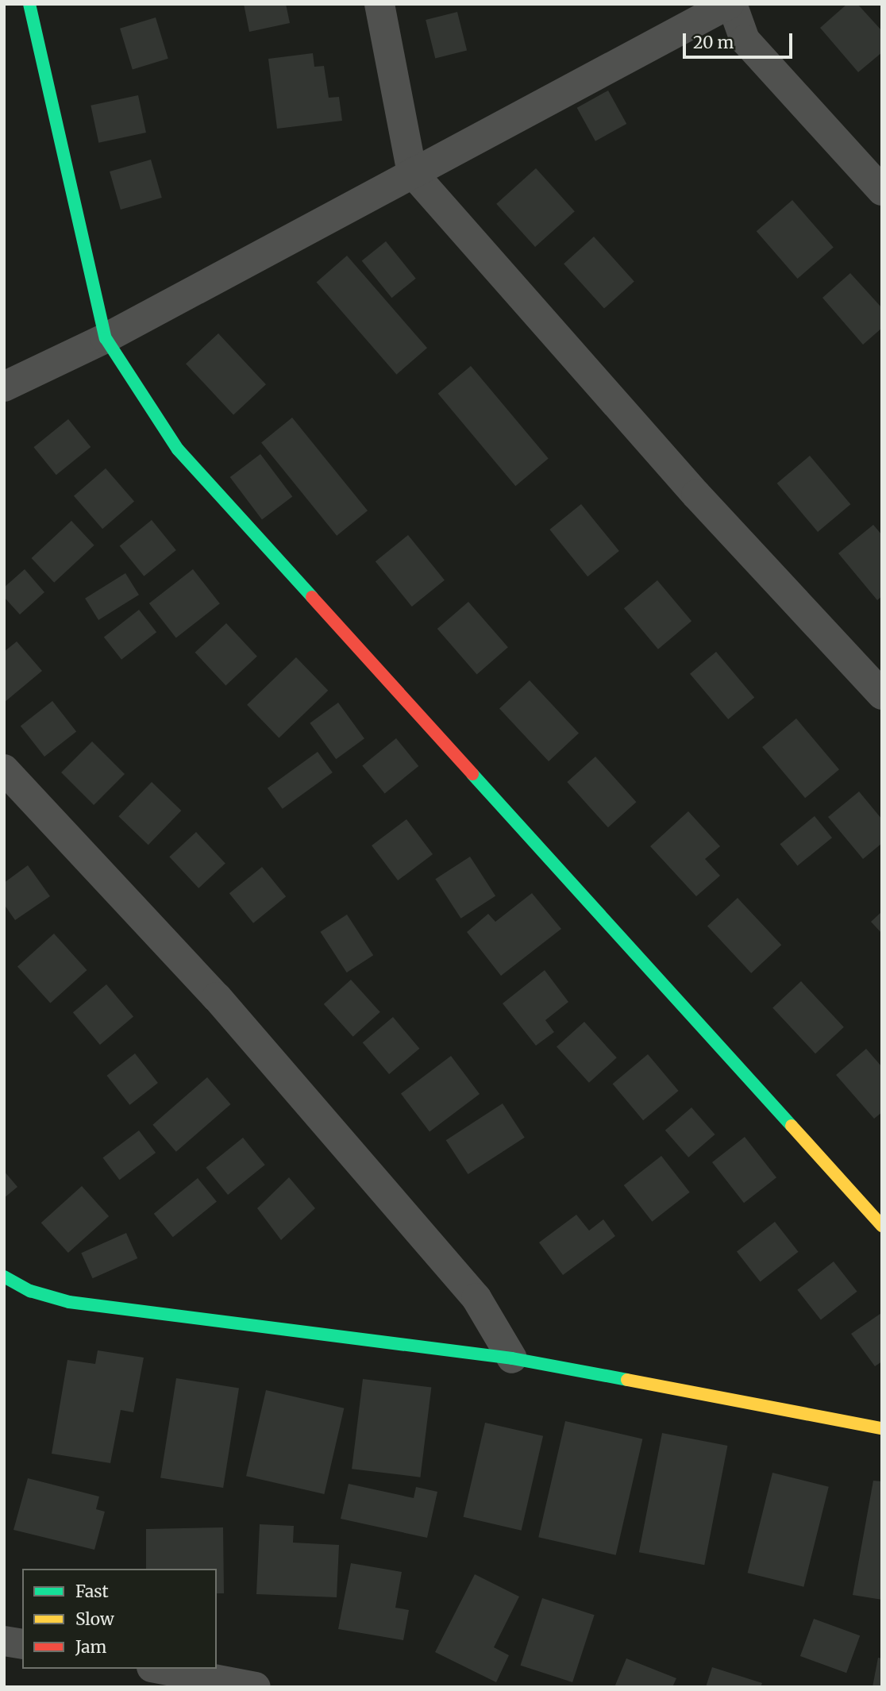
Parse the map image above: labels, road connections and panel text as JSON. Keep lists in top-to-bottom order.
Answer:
{
  "legend": ["Fast", "Slow", "Jam"],
  "scale_bar": "20 m"
}
